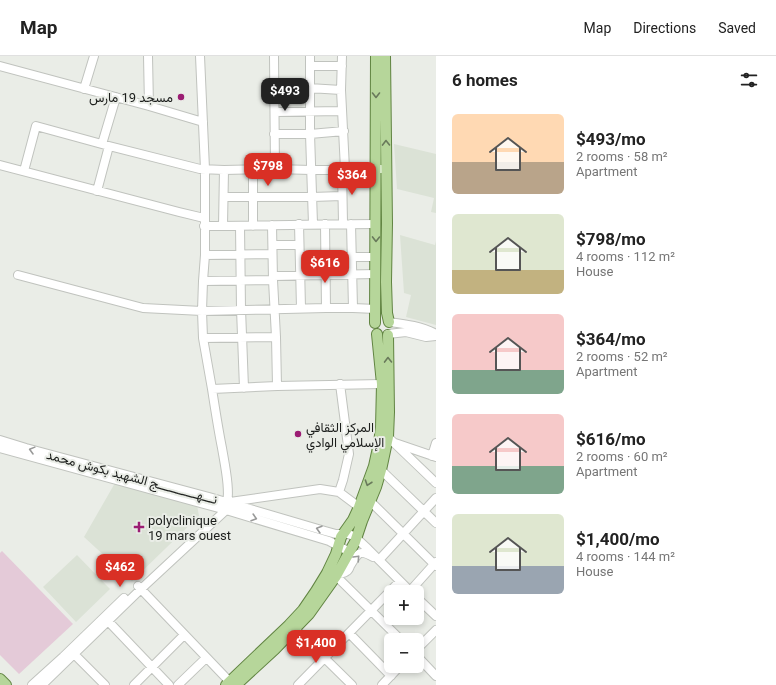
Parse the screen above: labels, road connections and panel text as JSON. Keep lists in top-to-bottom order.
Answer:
{
  "streets": {
    "street": ["نـــهـــــــــــج الشهيد بكوش محمد"]
  },
  "places": {
    "other": ["مسجد 19 مارس", "المركز الثقافي الإسلامي الوادي"],
    "health": ["polyclinique 19 mars ouest"]
  },
  "page": {
    "header": "Map",
    "nav": ["Map", "Directions", "Saved"],
    "heading": "6 homes",
    "price": [
      "$493",
      "$798",
      "$364",
      "$616",
      "$462",
      "$1,400"
    ],
    "list": [
      {
        "name": "$493/mo",
        "note": "2 rooms · 58 m² · Apartment"
      },
      {
        "name": "$798/mo",
        "note": "4 rooms · 112 m² · House"
      },
      {
        "name": "$364/mo",
        "note": "2 rooms · 52 m² · Apartment"
      },
      {
        "name": "$616/mo",
        "note": "2 rooms · 60 m² · Apartment"
      },
      {
        "name": "$1,400/mo",
        "note": "4 rooms · 144 m² · House"
      }
    ],
    "map_buttons": ["+", "−"]
  }
}
